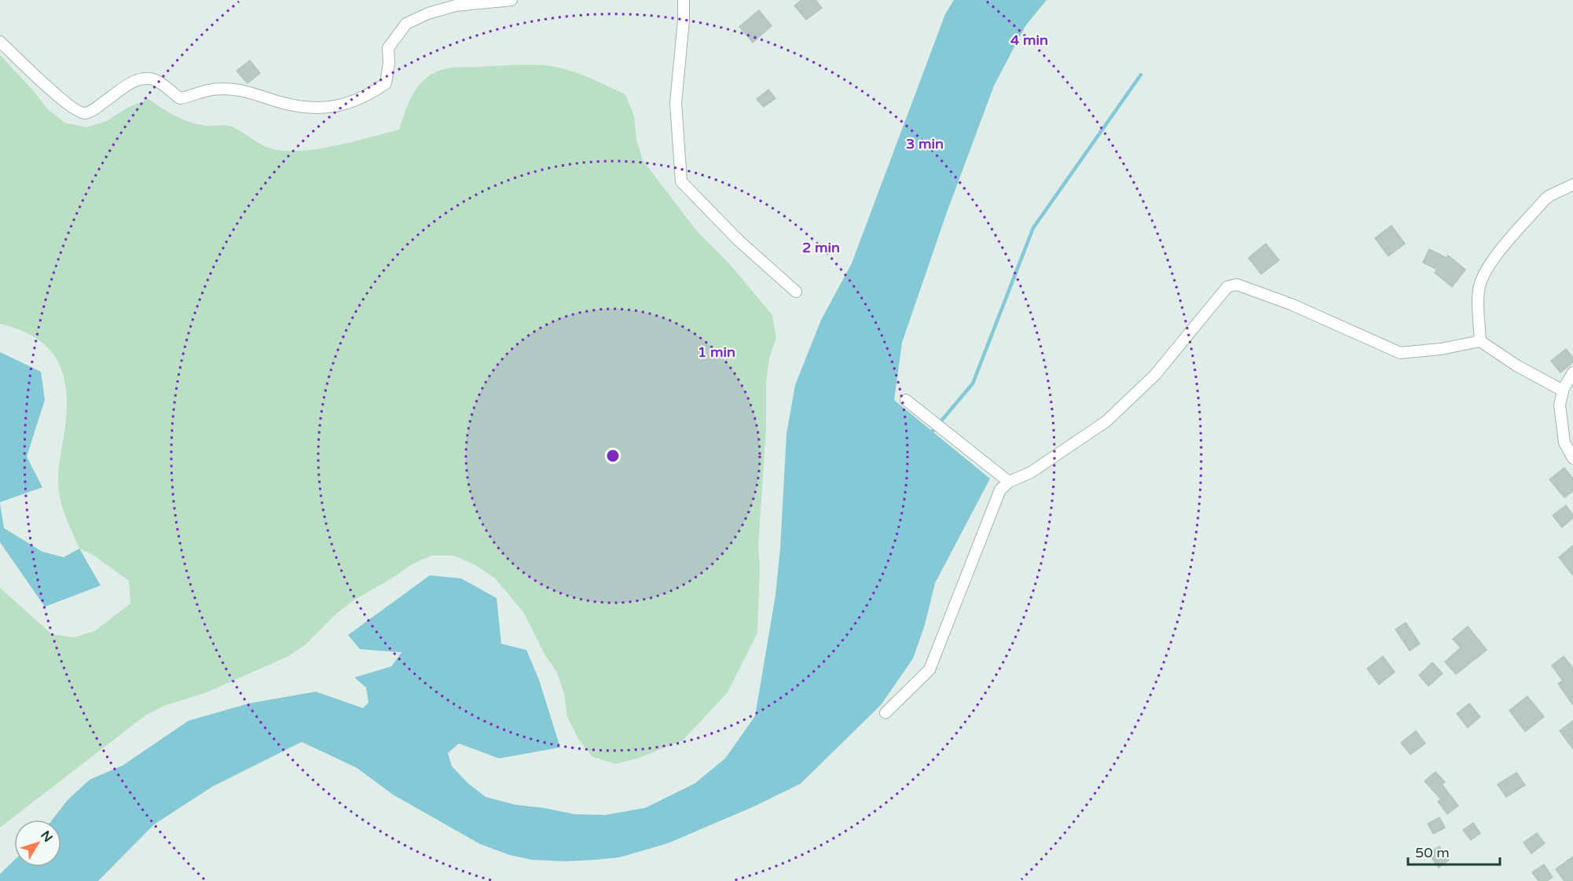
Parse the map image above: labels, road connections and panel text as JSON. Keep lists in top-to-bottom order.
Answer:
{
  "scale_bar": "50 m",
  "north": "top right",
  "rings": [
    "4 min",
    "3 min",
    "2 min",
    "1 min"
  ]
}
